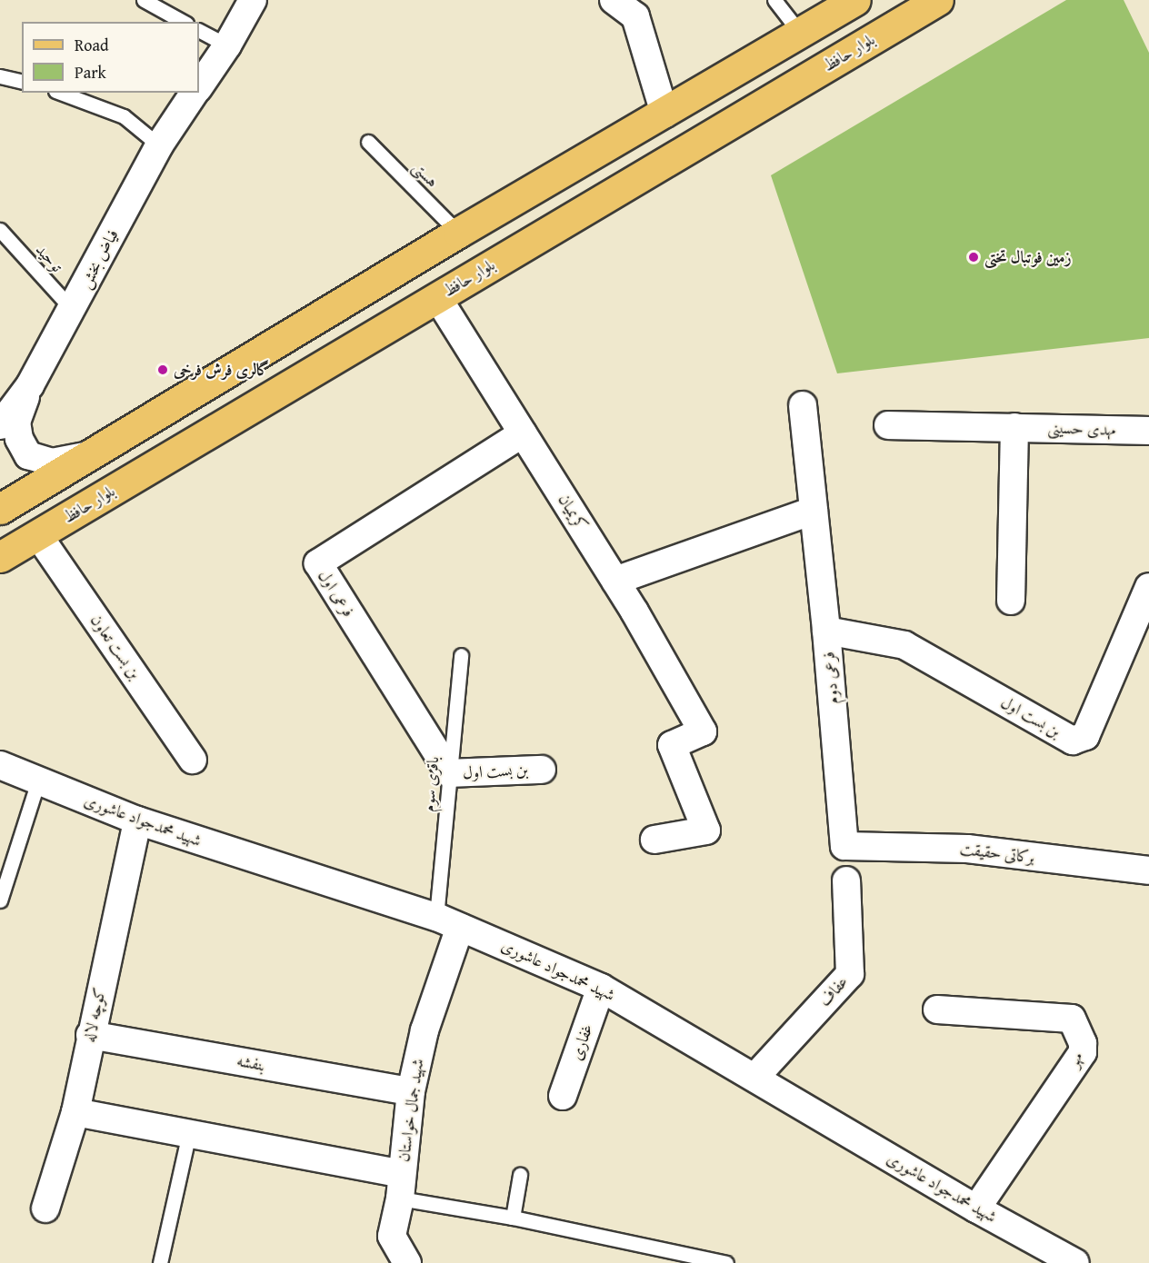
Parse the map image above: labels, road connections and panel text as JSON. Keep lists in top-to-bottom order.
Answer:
{
  "streets": {
    "main road": ["بلوار حافظ"],
    "street": [
      "فیاض بخش",
      "مهدی حسینی",
      "کریمیان",
      "فرعی اول",
      "بن‌ بست تعاون",
      "فرعی دوم",
      "بن بست اول",
      "شهید محمدجواد عاشوری",
      "برکاتی حقیقت",
      "عفاف",
      "کوچه لاله",
      "غفاری",
      "مهر",
      "بنفشه",
      "شهید جمال خواستان"
    ],
    "lane": ["هستی", "توحید", "باقری سوم"]
  },
  "crossings": [
    ["بلوار حافظ", "کریمیان"],
    ["بلوار حافظ", "بن‌ بست تعاون"],
    ["توحید", "فیاض بخش"],
    ["کریمیان", "فرعی اول"],
    ["فرعی اول", "بن بست اول"],
    ["فرعی اول", "باقری سوم"],
    ["فرعی دوم", "بن بست اول"],
    ["فرعی دوم", "برکاتی حقیقت"],
    ["بن بست اول", "باقری سوم"],
    ["باقری سوم", "شهید محمدجواد عاشوری"],
    ["باقری سوم", "شهید جمال خواستان"],
    ["شهید محمدجواد عاشوری", "عفاف"],
    ["شهید محمدجواد عاشوری", "کوچه لاله"],
    ["شهید محمدجواد عاشوری", "غفاری"],
    ["شهید محمدجواد عاشوری", "مهر"],
    ["شهید محمدجواد عاشوری", "شهید جمال خواستان"],
    ["کوچه لاله", "بنفشه"],
    ["بنفشه", "شهید جمال خواستان"]
  ],
  "places": ["زمین فوتبال تختی", "گالری فرش فرخی"],
  "legend": ["Road", "Park"]
}
